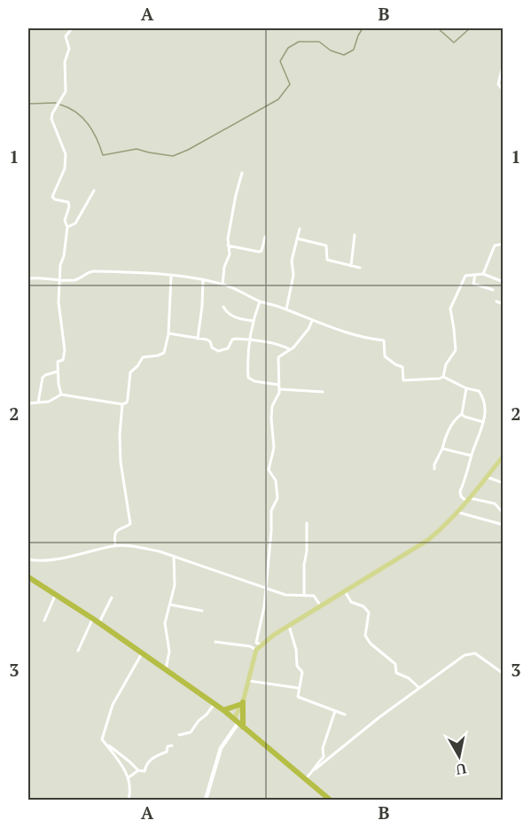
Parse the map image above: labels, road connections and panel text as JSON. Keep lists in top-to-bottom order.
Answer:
{
  "north": "bottom",
  "grid": {
    "columns": ["A", "B"],
    "rows": ["1", "2", "3"]
  }
}
